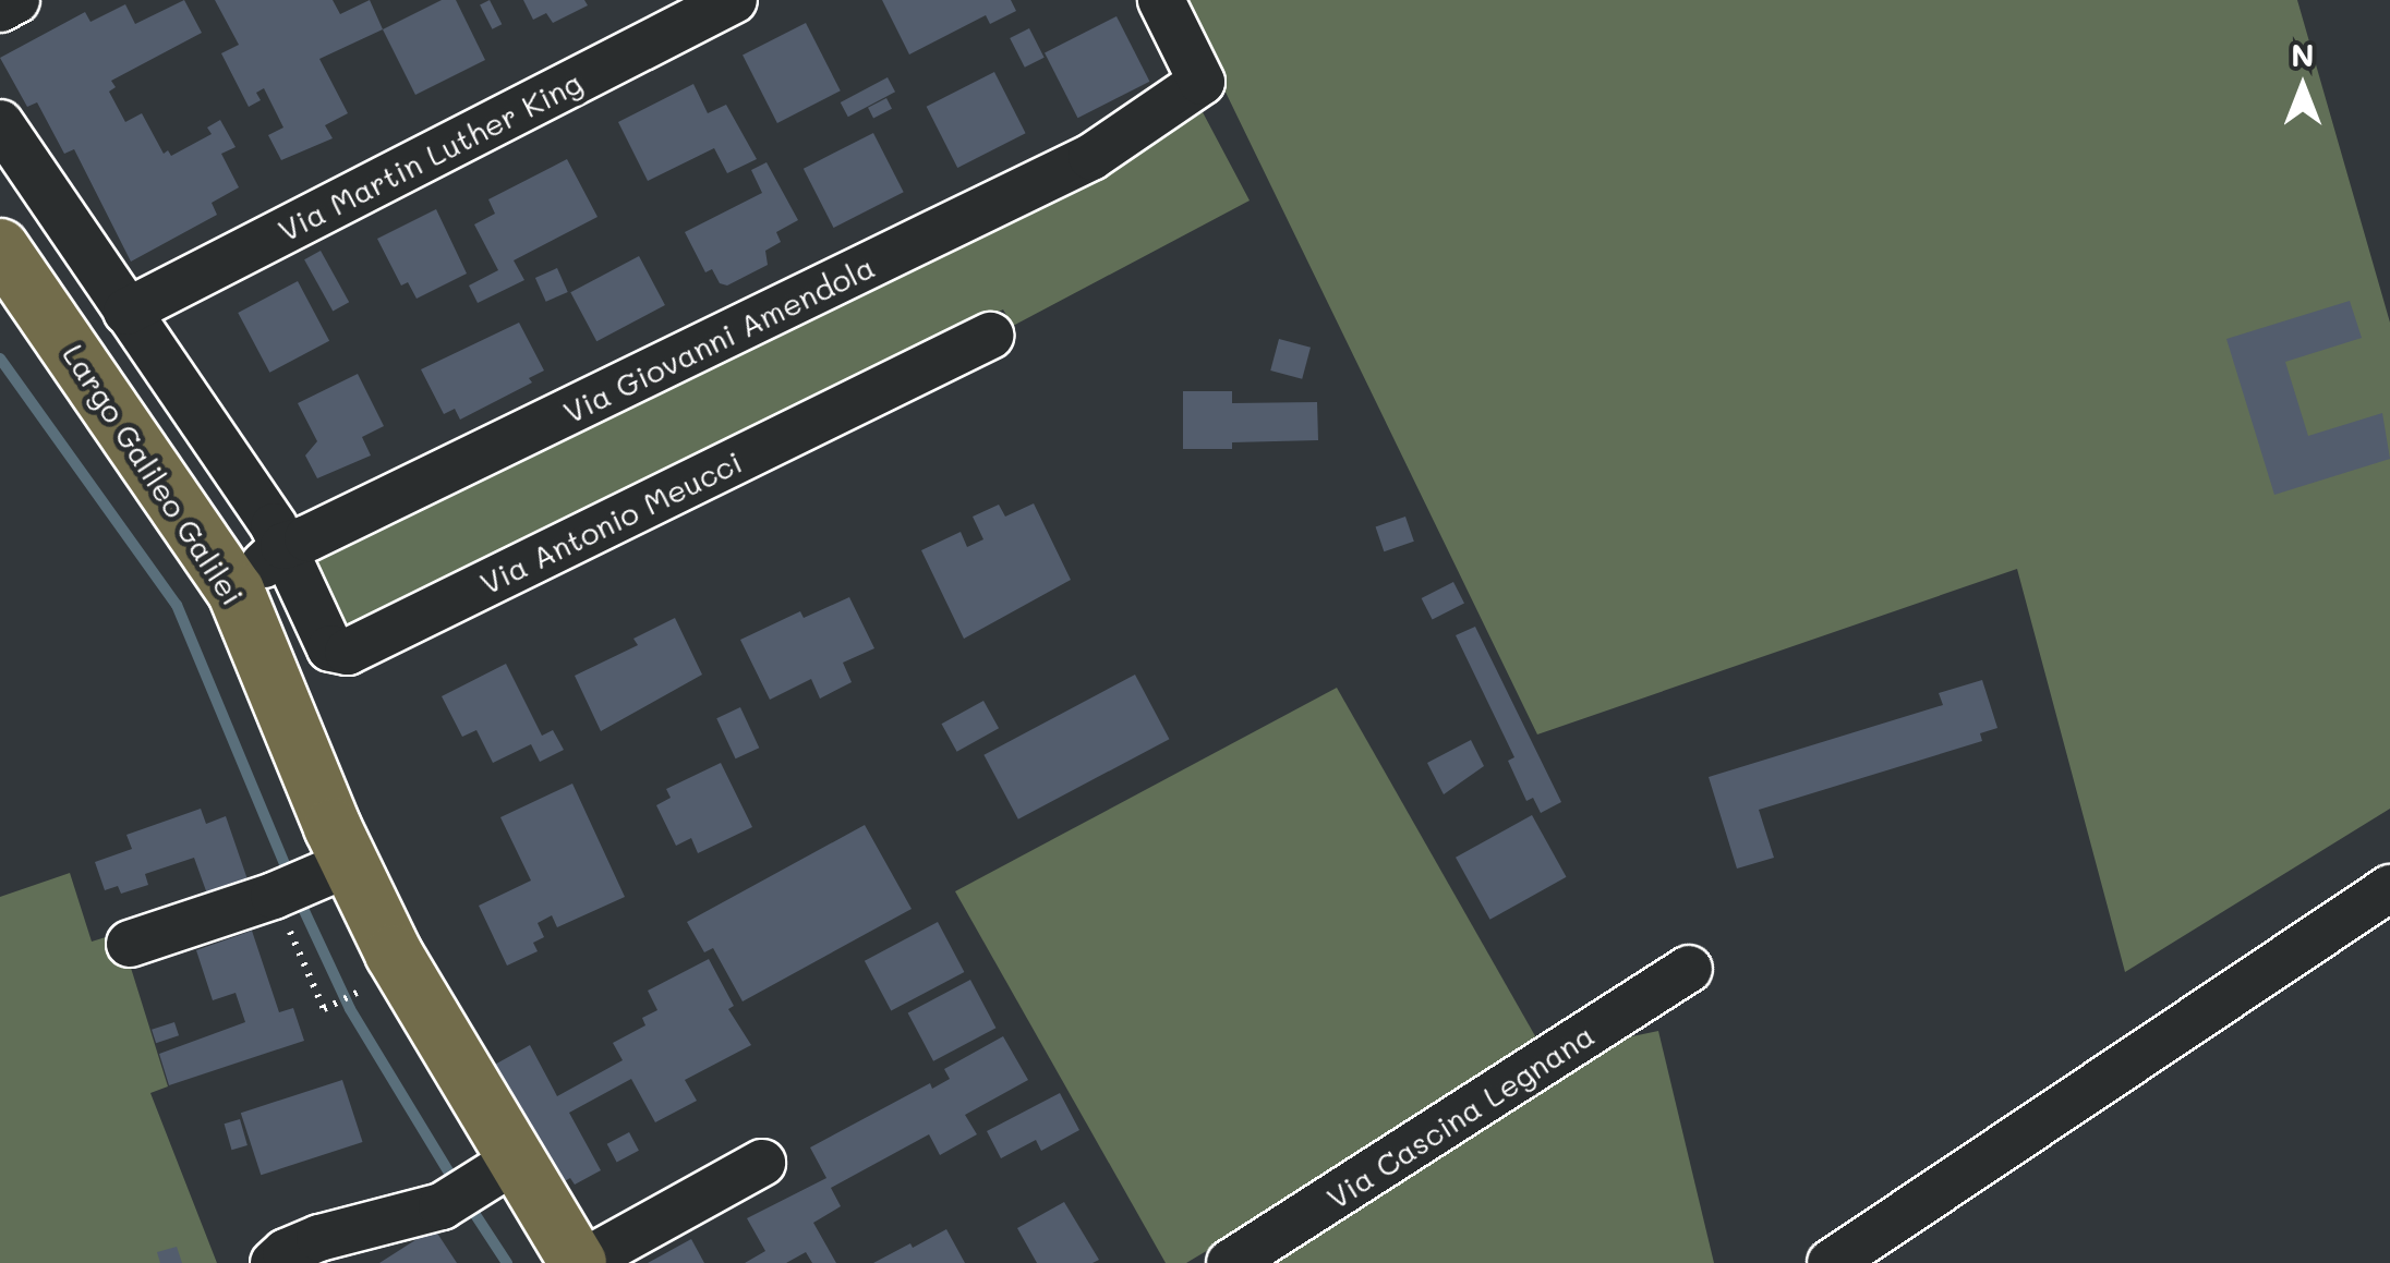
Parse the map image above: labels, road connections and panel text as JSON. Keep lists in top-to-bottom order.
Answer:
{
  "streets": {
    "main road": ["Largo Galileo Galilei"],
    "street": [
      "Via Martin Luther King",
      "Via Giovanni Amendola",
      "Via Antonio Meucci",
      "Via Cascina Legnana"
    ]
  },
  "crossings": [
    ["Via Giovanni Amendola", "Largo Galileo Galilei"],
    ["Via Giovanni Amendola", "Via Antonio Meucci"]
  ],
  "north": "top"
}
